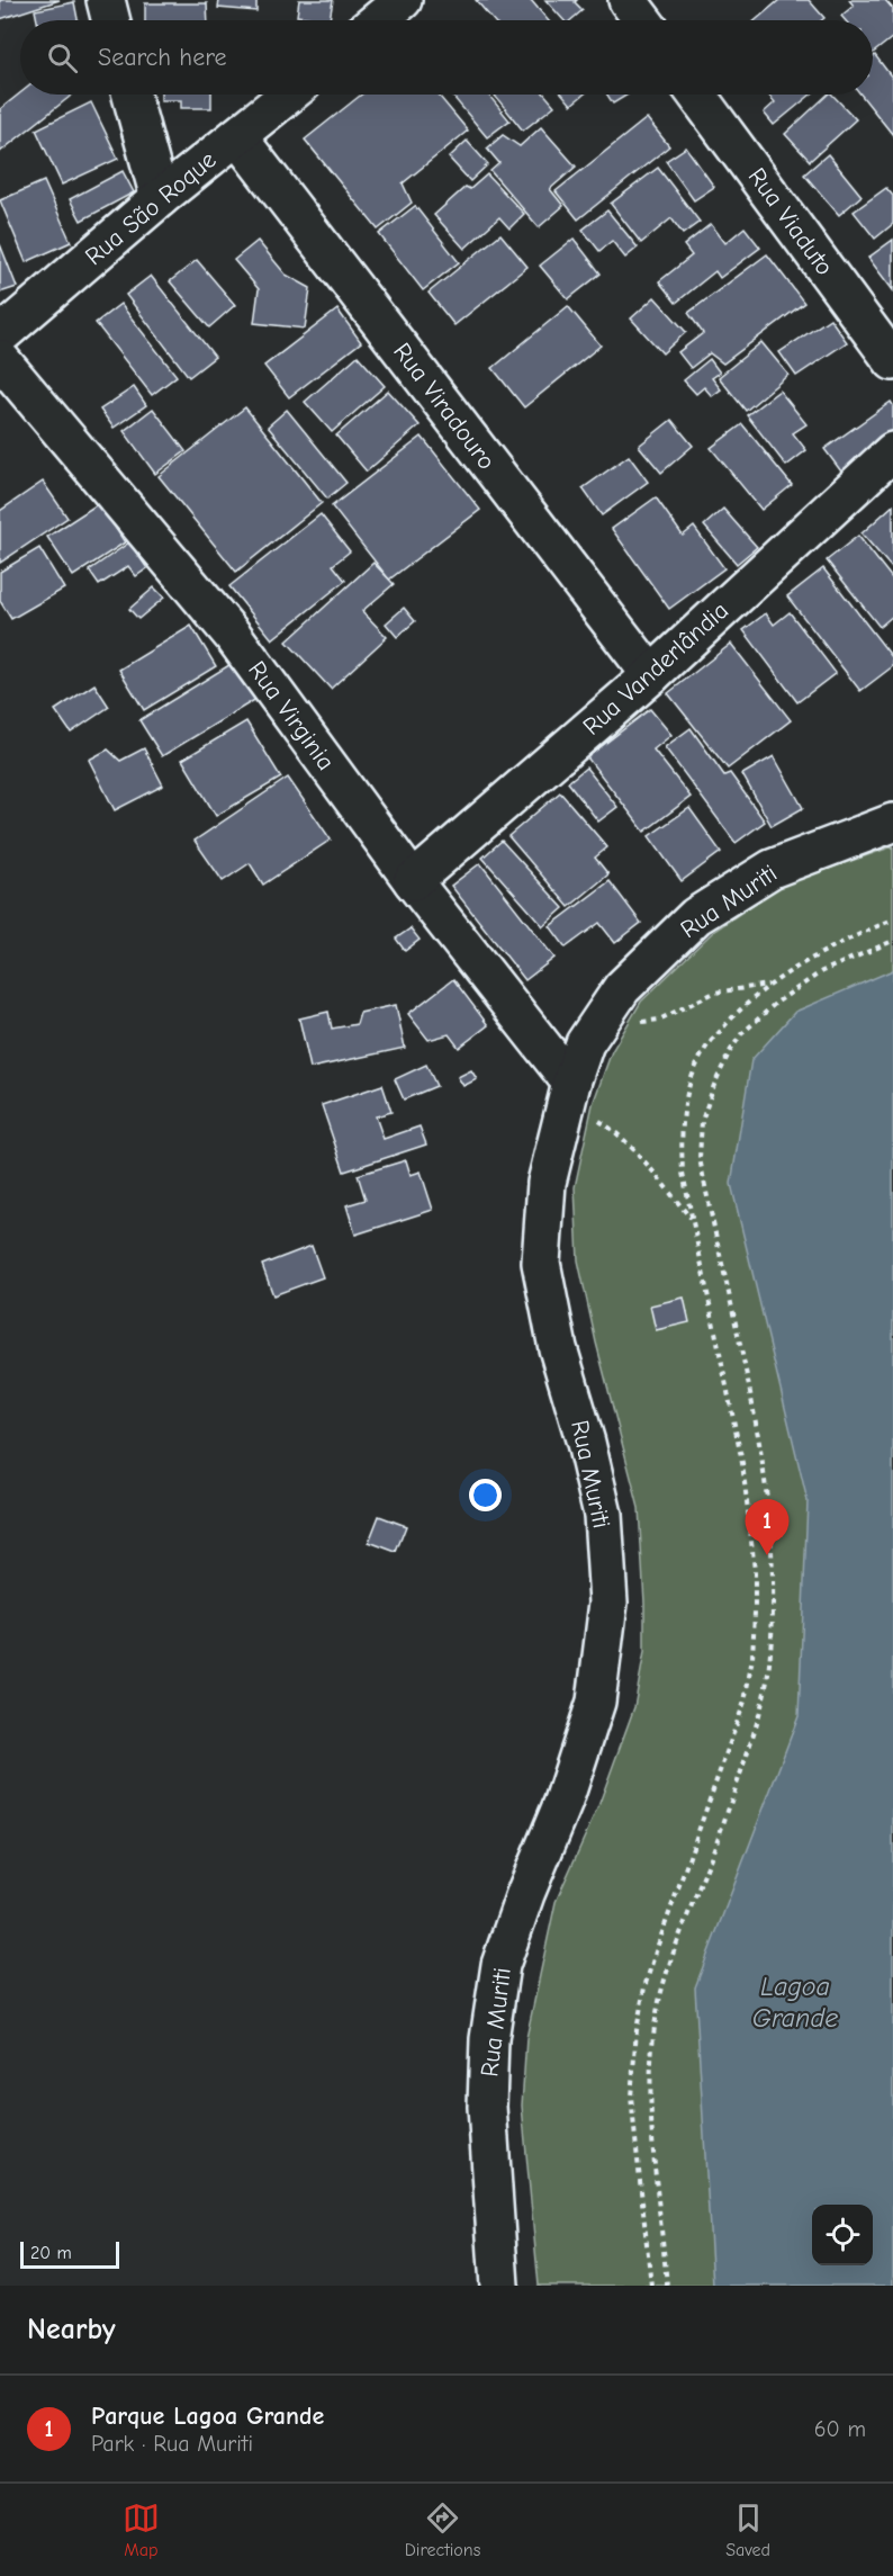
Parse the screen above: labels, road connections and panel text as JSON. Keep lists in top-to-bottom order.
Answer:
{
  "streets": {
    "street": [
      "Rua São Roque",
      "Rua Viaduto",
      "Rua Viradouro",
      "Rua Vanderlândia",
      "Rua Virginia",
      "Rua Muriti"
    ]
  },
  "crossings": [
    ["Rua São Roque", "Rua Viradouro"],
    ["Rua Viradouro", "Rua Vanderlândia"],
    ["Rua Vanderlândia", "Rua Virginia"],
    ["Rua Virginia", "Rua Muriti"]
  ],
  "water": ["Lagoa Grande"],
  "scale_bar": "20 m",
  "page": {
    "search": "Search here",
    "pins": "1",
    "scale": "20 m",
    "heading": "Nearby",
    "list": [
      {
        "mark": "1",
        "name": "Parque Lagoa Grande",
        "note": "Park · Rua Muriti",
        "value": "60 m"
      }
    ],
    "nav": ["Map", "Directions", "Saved"]
  }
}
